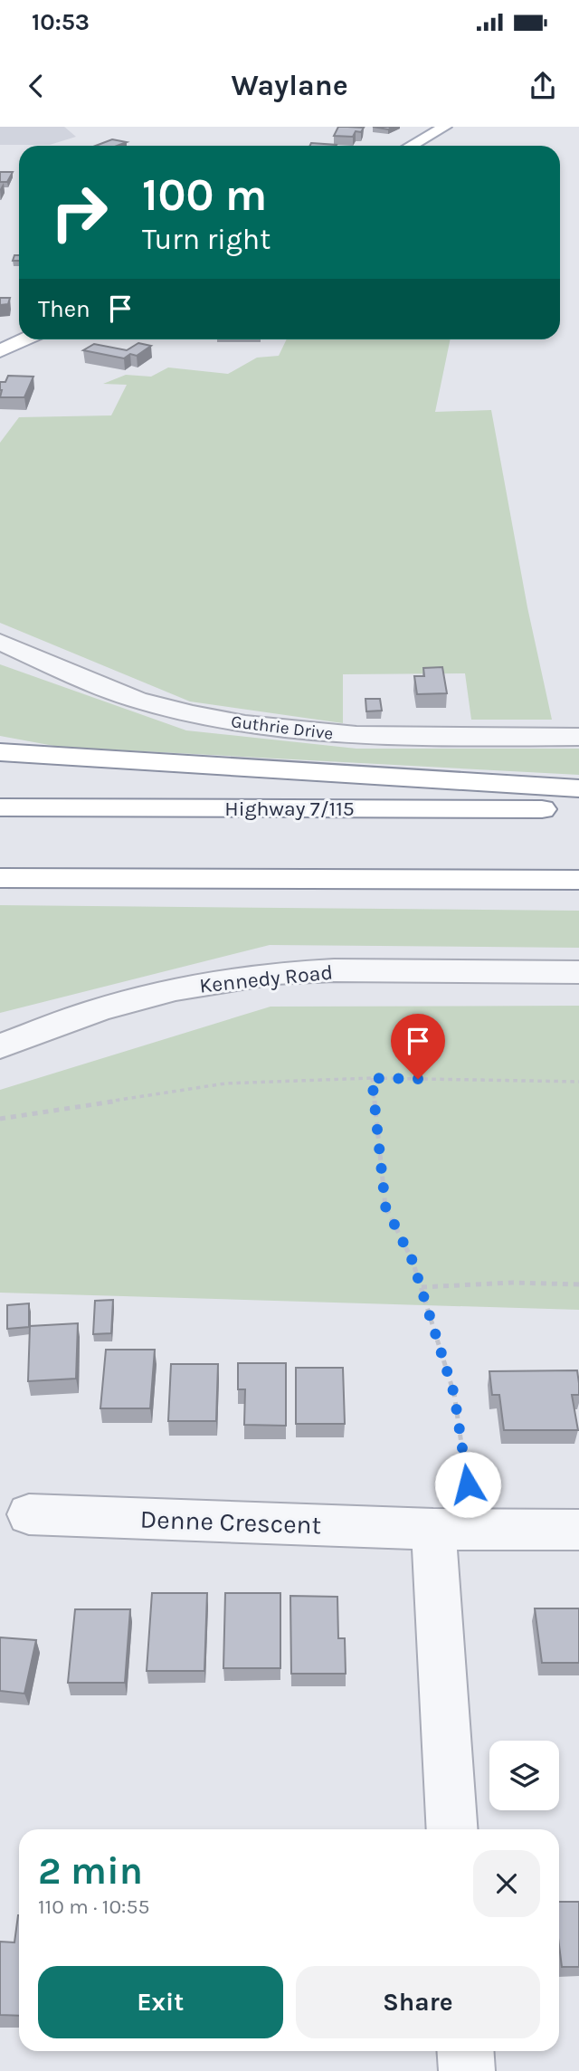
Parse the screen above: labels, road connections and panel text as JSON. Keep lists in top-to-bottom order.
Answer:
{
  "streets": {
    "main road": ["Highway 7/115"],
    "street": ["Guthrie Drive", "Kennedy Road", "Denne Crescent"]
  },
  "page": {
    "status": "10:53",
    "header": "Waylane",
    "turn": ["100 m", "Turn right"],
    "then": "Then",
    "heading": ["2 min", "110 m · 10:55"],
    "buttons": ["Exit", "Share"]
  }
}
